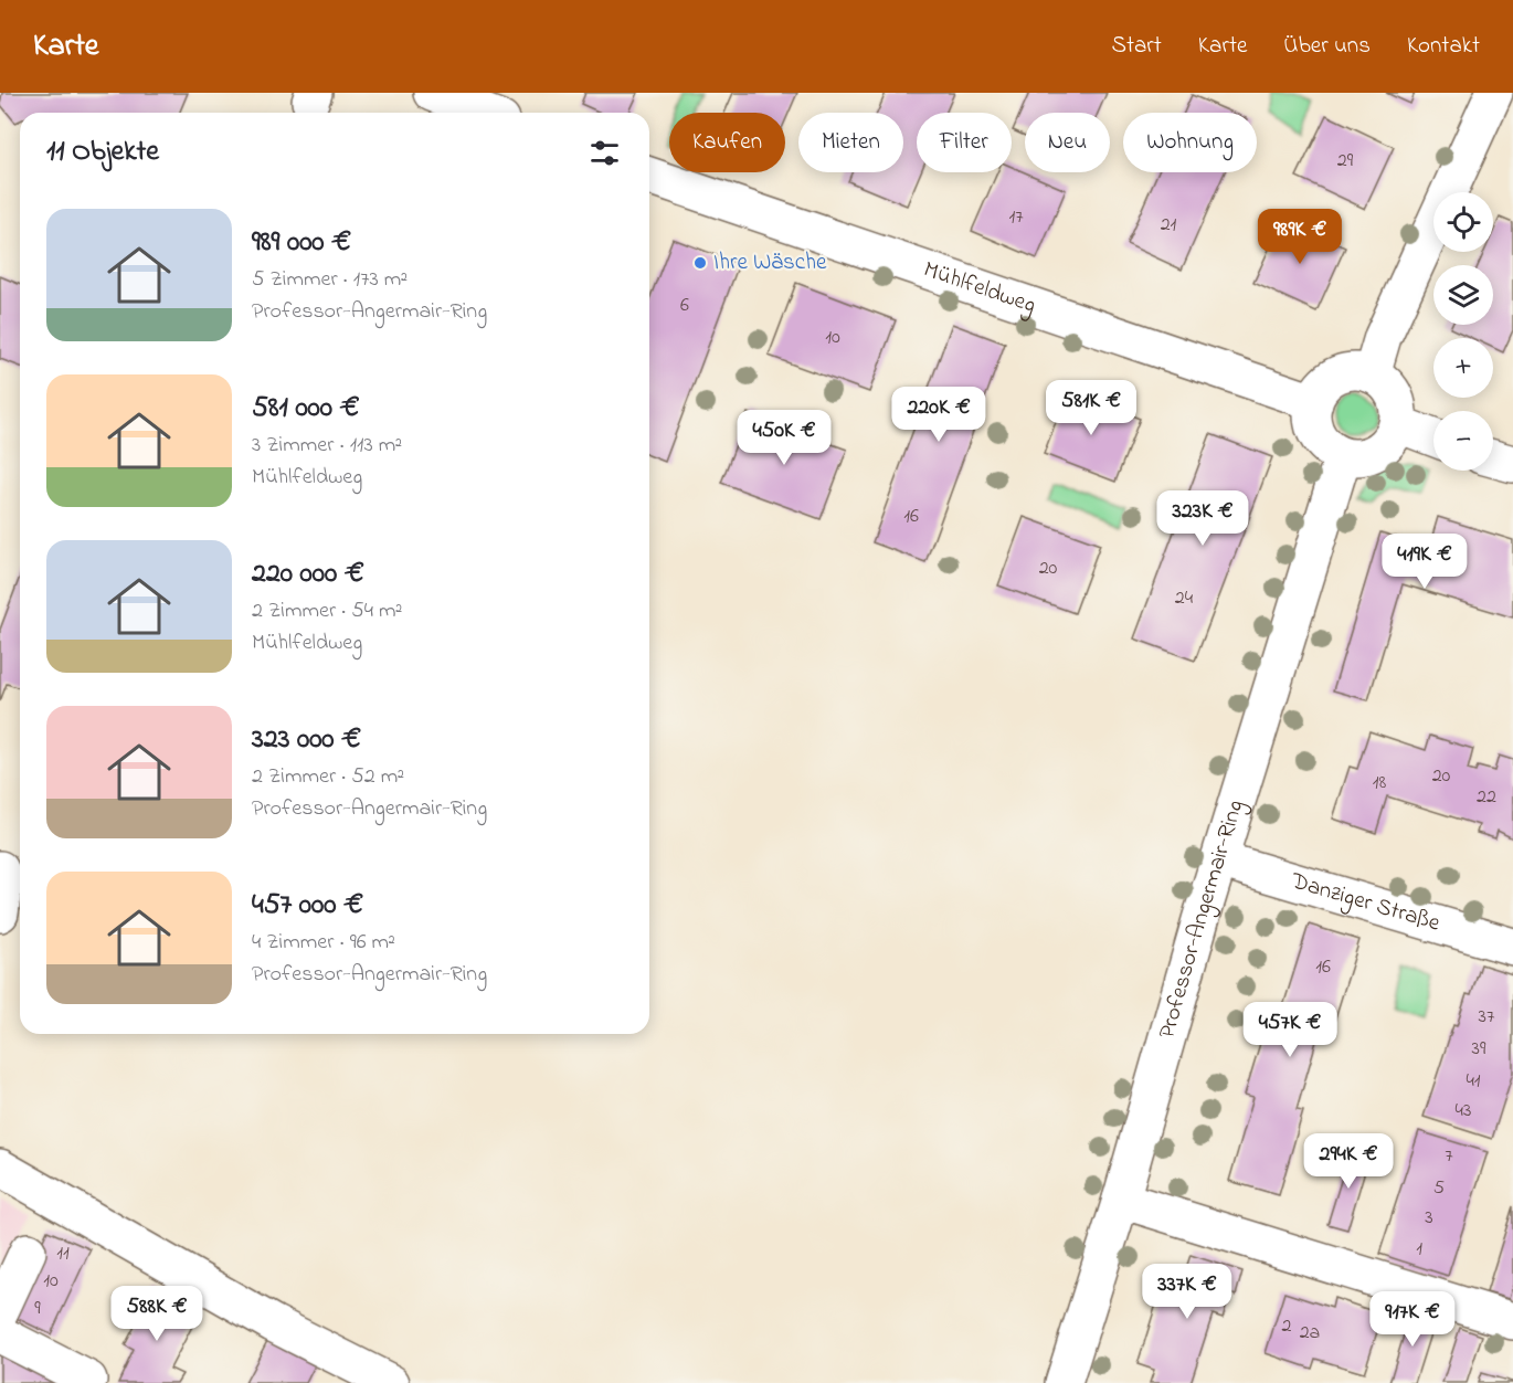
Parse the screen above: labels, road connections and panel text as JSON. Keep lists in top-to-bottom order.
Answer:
{
  "streets": {
    "street": ["Mühlfeldweg", "Danziger Straße", "Professor-Angermair-Ring"]
  },
  "crossings": [
    ["Mühlfeldweg", "Professor-Angermair-Ring"],
    ["Danziger Straße", "Professor-Angermair-Ring"]
  ],
  "places": ["Ihre Wäsche"],
  "house_numbers": [
    "29",
    "17",
    "21",
    "6",
    "10",
    "16",
    "20",
    "24",
    "20",
    "18",
    "22",
    "16",
    "37",
    "39",
    "41",
    "43",
    "7",
    "5",
    "3",
    "1",
    "11",
    "10",
    "9",
    "2",
    "2a"
  ],
  "page": {
    "header": "Karte",
    "nav": [
      "Start",
      "Karte",
      "Über uns",
      "Kontakt"
    ],
    "chip": [
      "Kaufen",
      "Mieten",
      "Filter",
      "Neu",
      "Wohnung"
    ],
    "heading": "11 Objekte",
    "map_buttons": ["+", "−"],
    "list": [
      {
        "name": "989 000 €",
        "note": "5 Zimmer · 173 m² · Professor-Angermair-Ring"
      },
      {
        "name": "581 000 €",
        "note": "3 Zimmer · 113 m² · Mühlfeldweg"
      },
      {
        "name": "220 000 €",
        "note": "2 Zimmer · 54 m² · Mühlfeldweg"
      },
      {
        "name": "323 000 €",
        "note": "2 Zimmer · 52 m² · Professor-Angermair-Ring"
      },
      {
        "name": "457 000 €",
        "note": "4 Zimmer · 96 m² · Professor-Angermair-Ring"
      }
    ],
    "price": [
      "989K €",
      "581K €",
      "220K €",
      "450K €",
      "323K €",
      "419K €",
      "457K €",
      "294K €",
      "337K €",
      "588K €",
      "917K €"
    ]
  }
}
